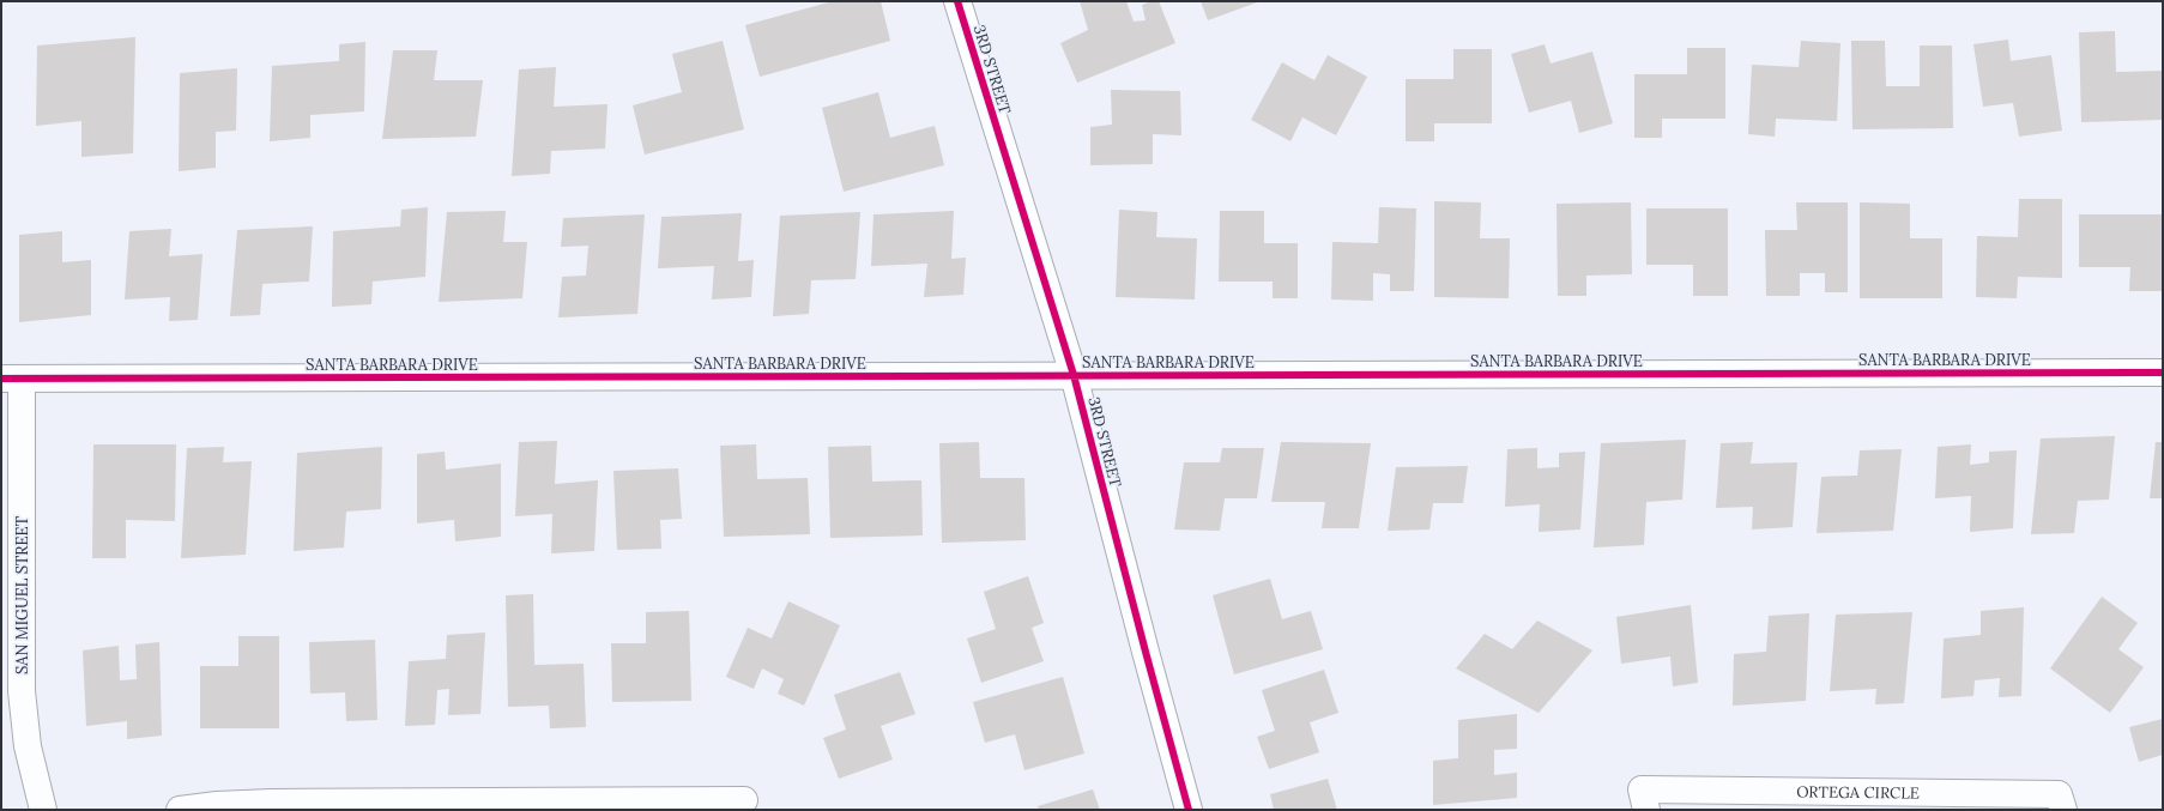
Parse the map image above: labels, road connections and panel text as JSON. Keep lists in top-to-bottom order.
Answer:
{
  "streets": {
    "street": [
      "3RD STREET",
      "SANTA BARBARA DRIVE",
      "SAN MIGUEL STREET",
      "ORTEGA CIRCLE"
    ]
  },
  "crossings": [
    ["3RD STREET", "SANTA BARBARA DRIVE"],
    ["SANTA BARBARA DRIVE", "SAN MIGUEL STREET"]
  ]
}
